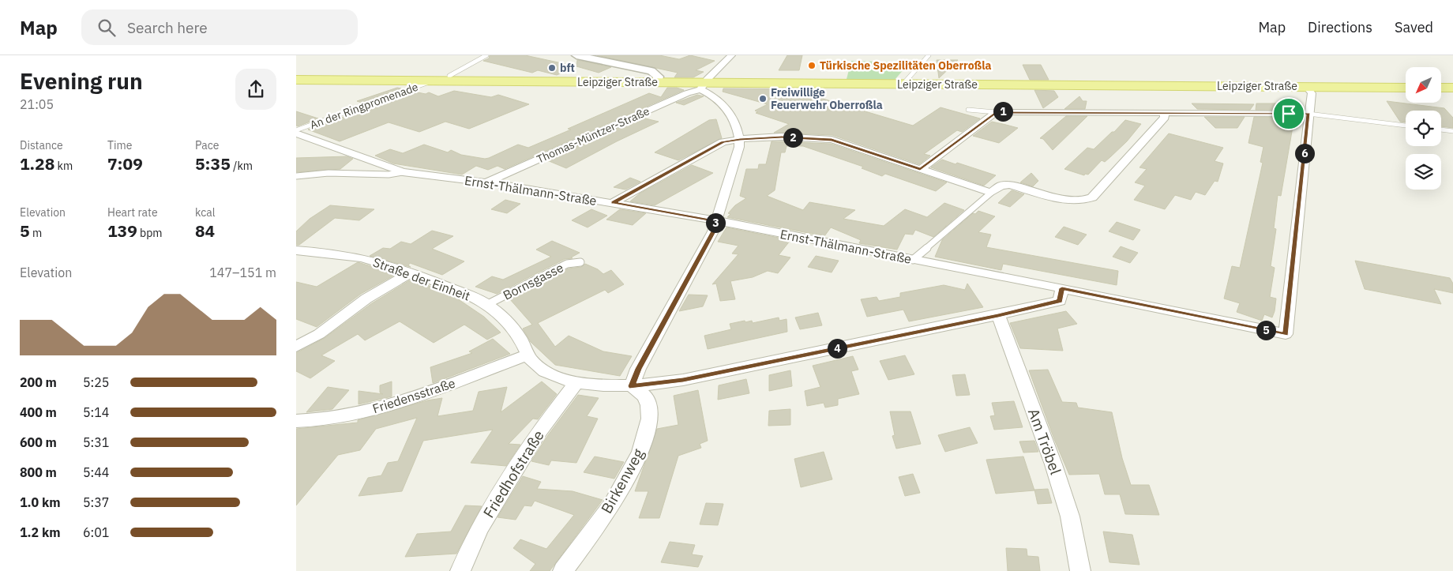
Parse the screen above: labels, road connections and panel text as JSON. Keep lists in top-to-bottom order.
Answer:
{
  "streets": {
    "main road": ["Leipziger Straße"],
    "street": [
      "Thomas-Müntzer-Straße",
      "Ernst-Thälmann-Straße",
      "Straße der Einheit",
      "Friedensstraße",
      "Am Tröbel",
      "Friedhofstraße",
      "Birkenweg"
    ],
    "lane": ["An der Ringpromenade", "Bornsgasse"]
  },
  "crossings": [
    ["Leipziger Straße", "An der Ringpromenade"],
    ["Leipziger Straße", "Thomas-Müntzer-Straße"],
    ["Thomas-Müntzer-Straße", "Ernst-Thälmann-Straße"],
    ["Ernst-Thälmann-Straße", "Straße der Einheit"],
    ["Straße der Einheit", "Bornsgasse"],
    ["Straße der Einheit", "Friedensstraße"],
    ["Straße der Einheit", "Am Tröbel"],
    ["Straße der Einheit", "Friedhofstraße"],
    ["Straße der Einheit", "Birkenweg"]
  ],
  "places": ["Türkische Spezilitäten Oberroßla", "bft", "Freiwillige Feuerwehr Oberroßla"],
  "north": "bottom left",
  "page": {
    "header": "Map",
    "search": "Search here",
    "nav": ["Map", "Directions", "Saved"],
    "heading": ["Evening run", "21:05"],
    "pins": [
      "1",
      "2",
      "6",
      "3",
      "5",
      "4"
    ],
    "stats": [
      ["Distance", "1.28 km"],
      ["Time", "7:09"],
      ["Pace", "5:35 /km"],
      ["Elevation", "5 m"],
      ["Heart rate", "139 bpm"],
      ["kcal", "84"]
    ],
    "chart": ["Elevation", "147–151 m"],
    "list": [
      {
        "name": "200 m",
        "note": "5:25"
      },
      {
        "name": "400 m",
        "note": "5:14"
      },
      {
        "name": "600 m",
        "note": "5:31"
      },
      {
        "name": "800 m",
        "note": "5:44"
      },
      {
        "name": "1.0 km",
        "note": "5:37"
      },
      {
        "name": "1.2 km",
        "note": "6:01"
      }
    ]
  }
}
